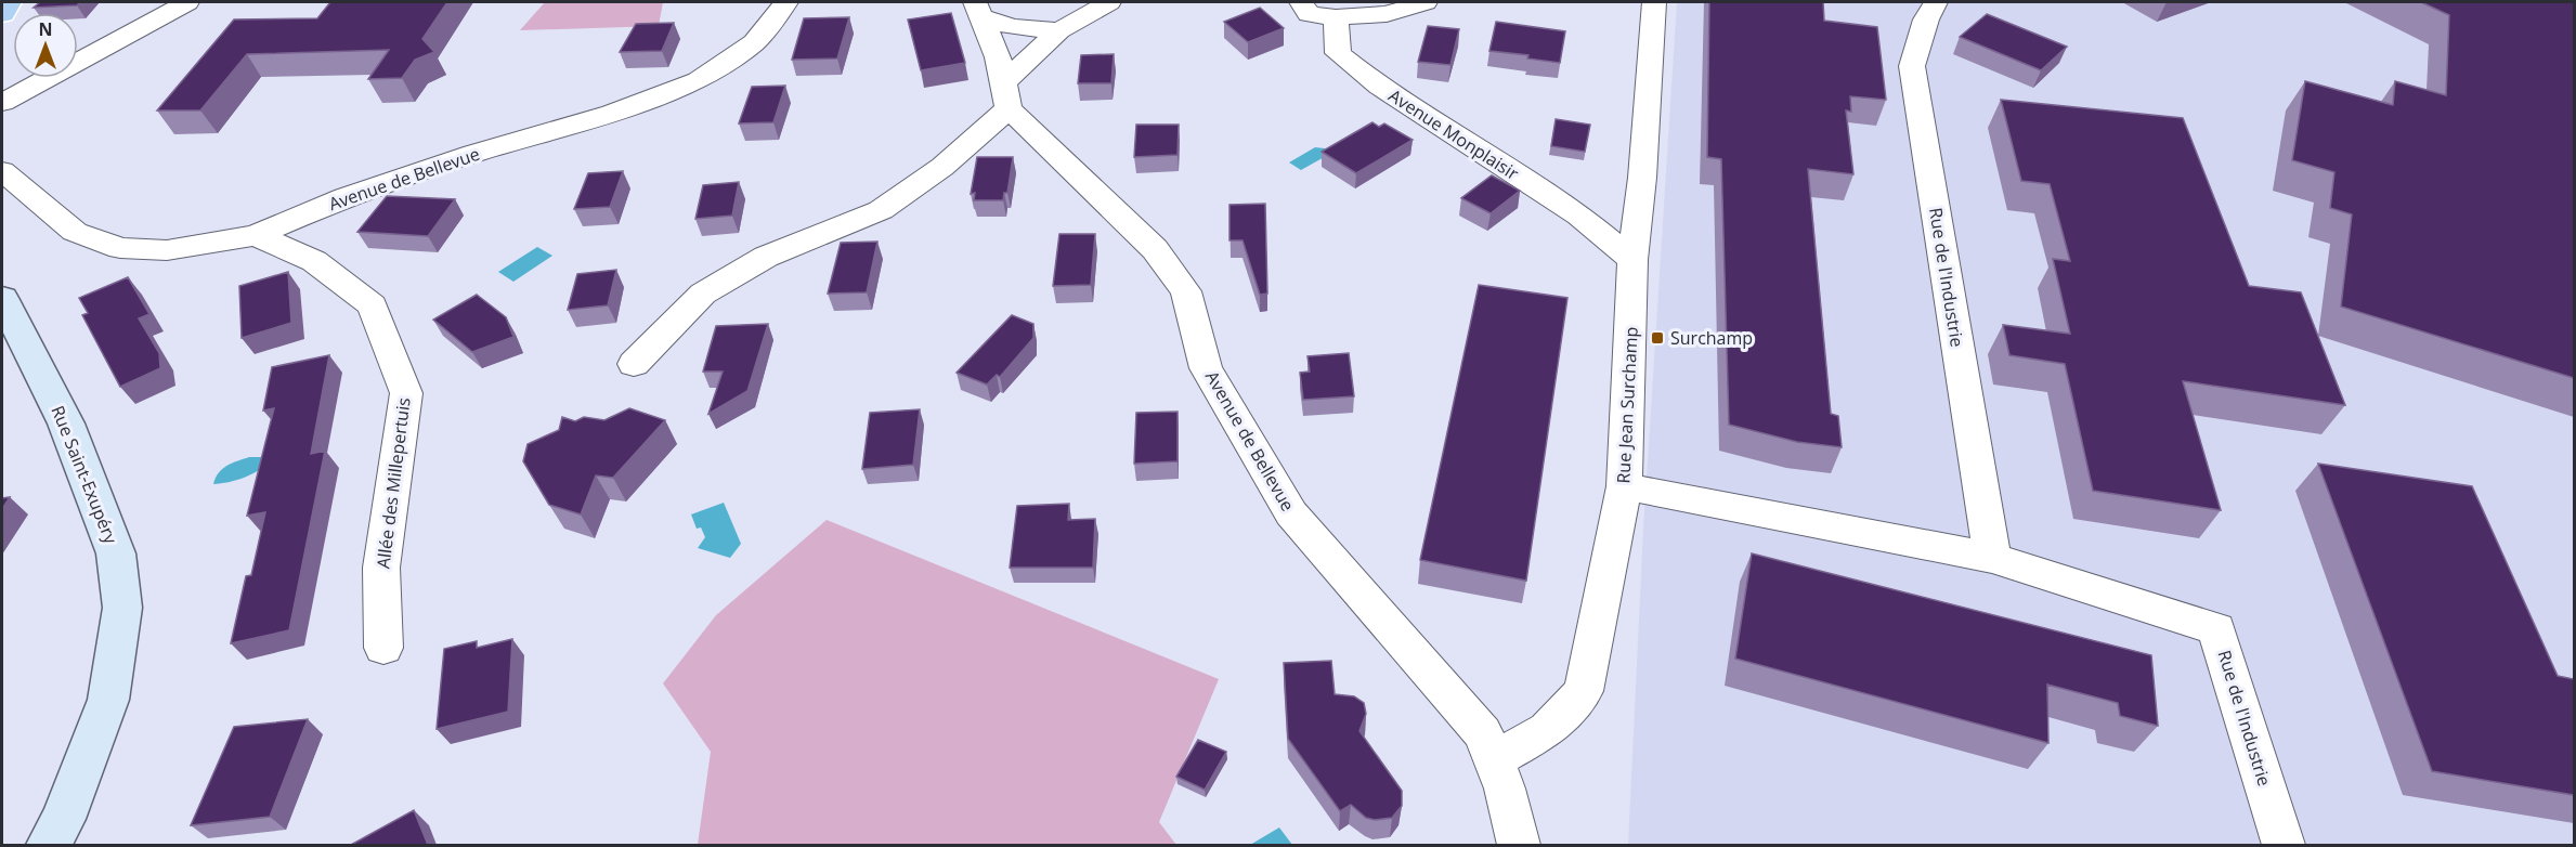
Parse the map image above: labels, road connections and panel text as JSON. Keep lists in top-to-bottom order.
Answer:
{
  "streets": {
    "street": [
      "Avenue Monplaisir",
      "Avenue de Bellevue",
      "Rue de l'Industrie",
      "Rue Jean Surchamp",
      "Rue Saint-Exupéry",
      "Allée des Millepertuis"
    ]
  },
  "crossings": [
    ["Avenue Monplaisir", "Rue Jean Surchamp"],
    ["Avenue de Bellevue", "Rue Jean Surchamp"],
    ["Avenue de Bellevue", "Allée des Millepertuis"],
    ["Rue de l'Industrie", "Rue Jean Surchamp"]
  ],
  "places": {
    "transit": ["Surchamp"]
  },
  "north": "top"
}
